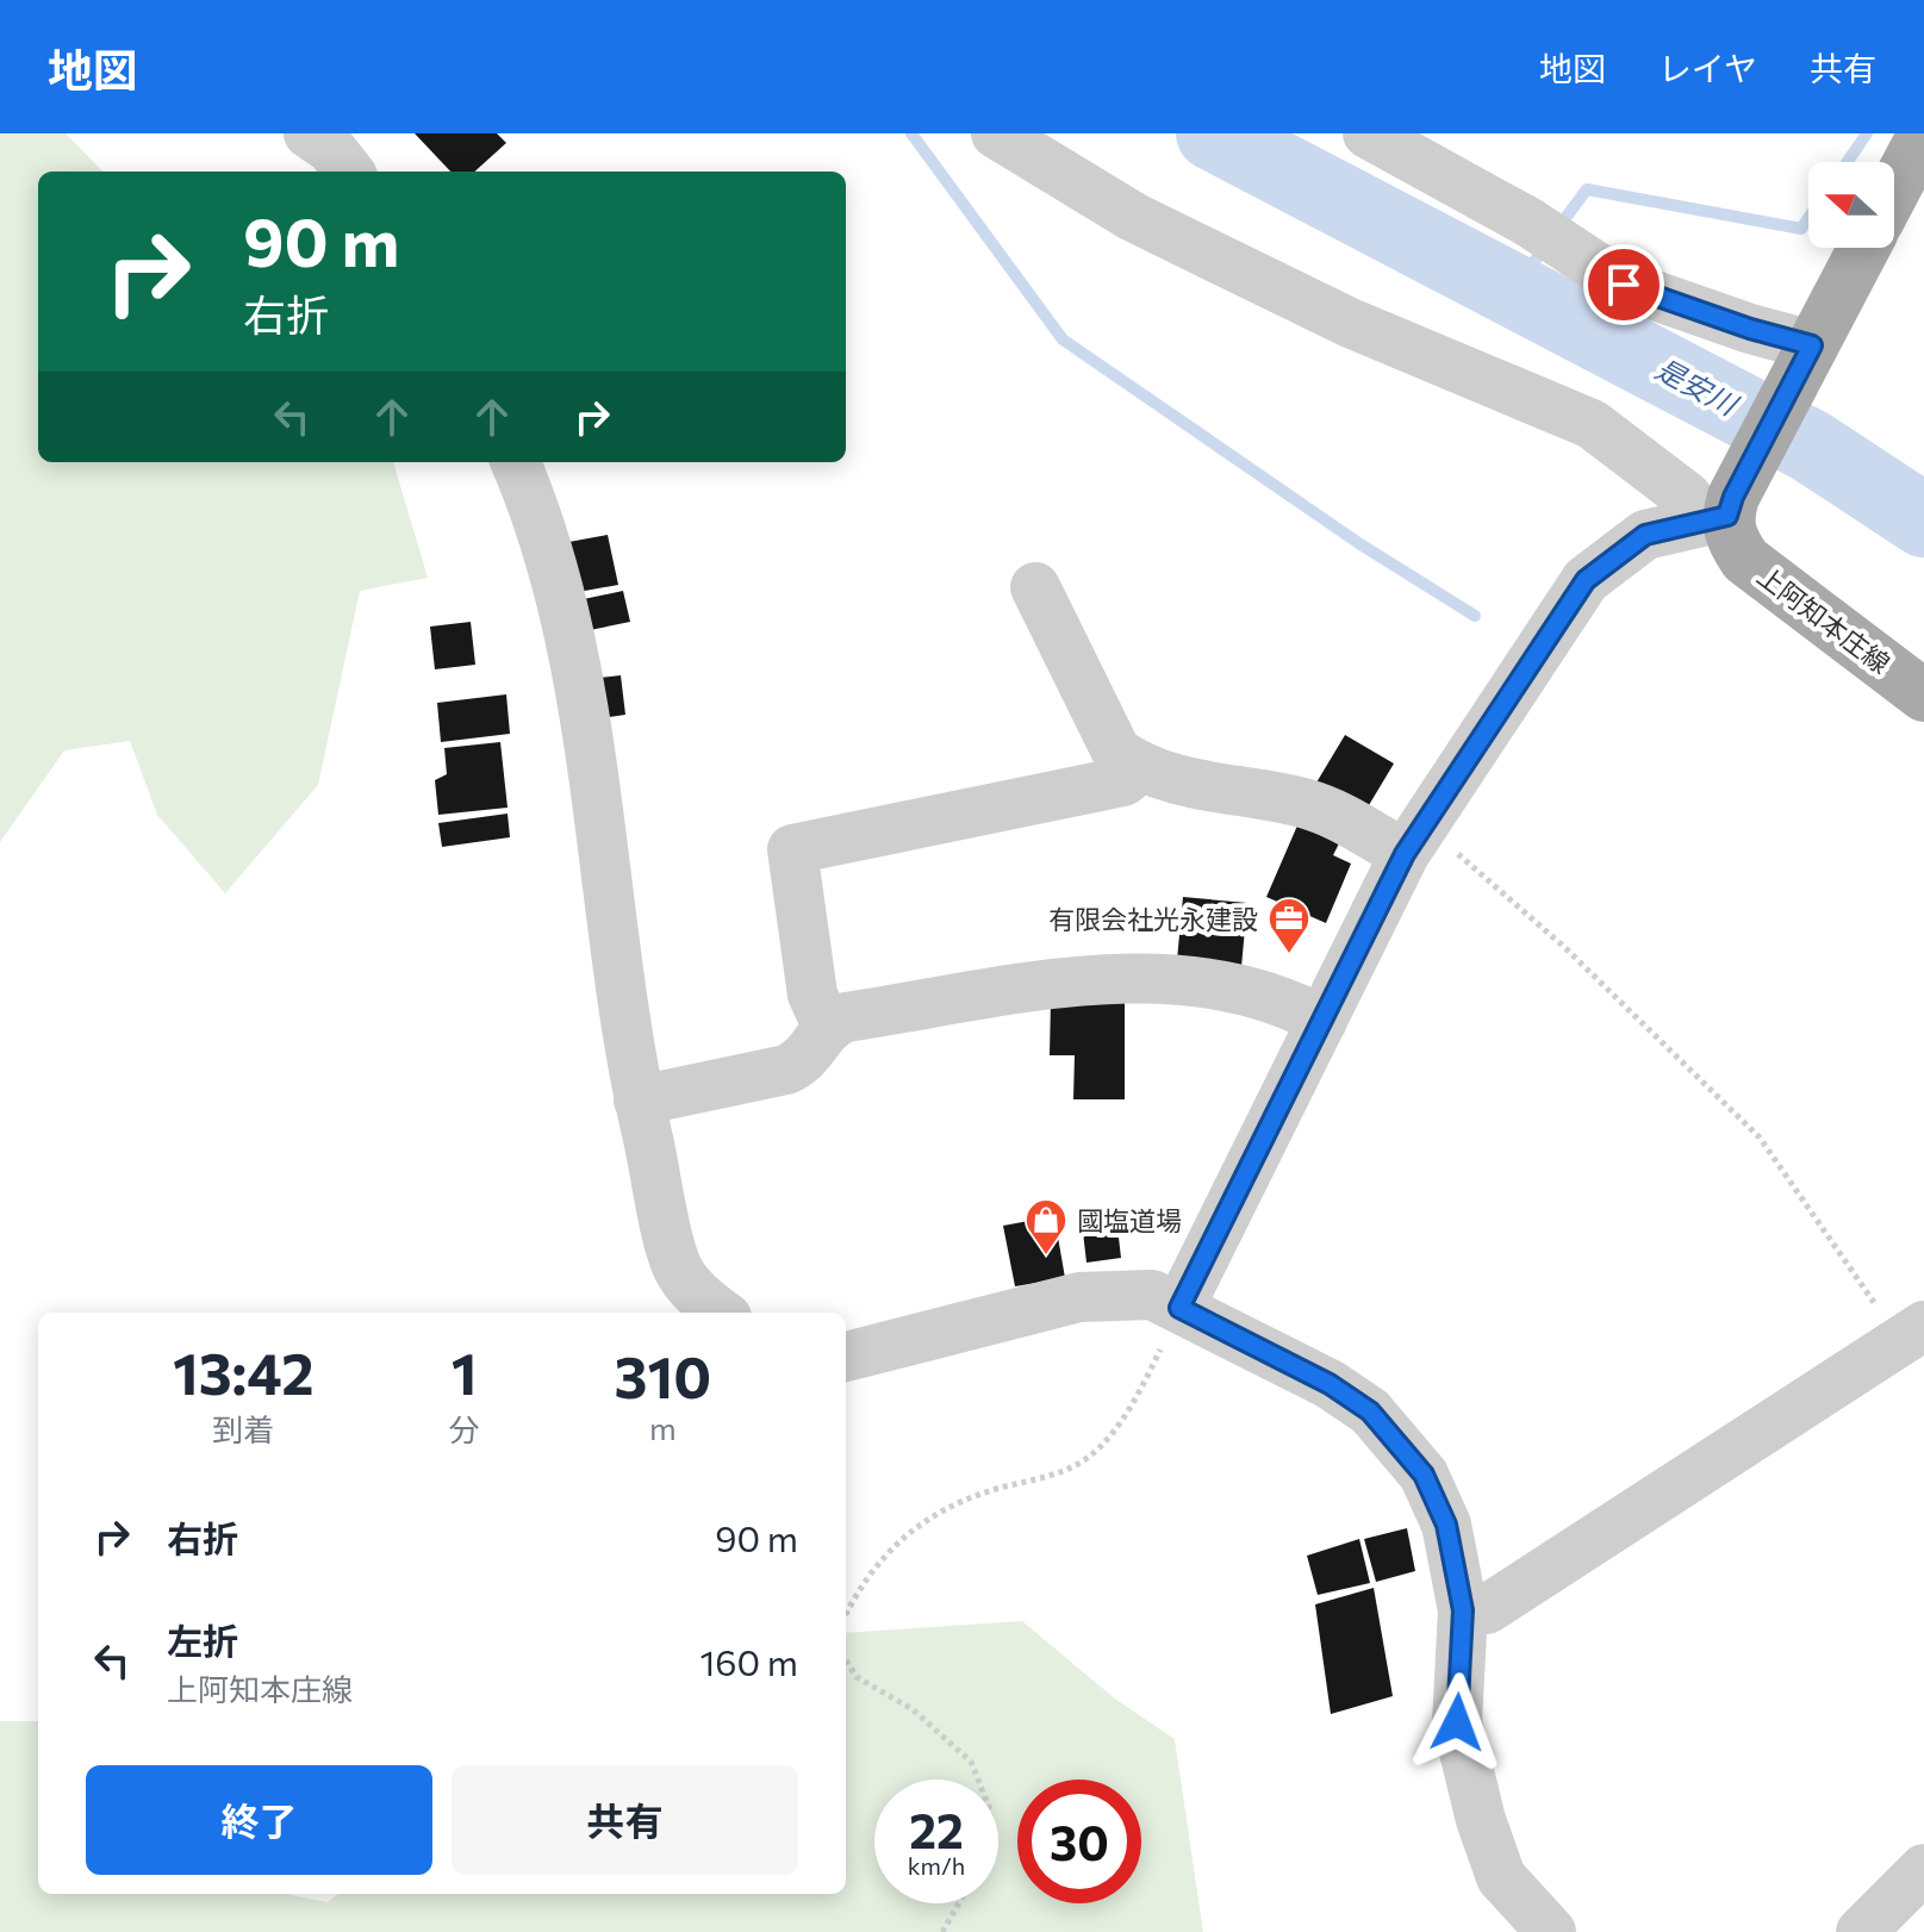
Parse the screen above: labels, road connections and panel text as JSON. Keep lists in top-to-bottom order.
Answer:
{
  "streets": {
    "main road": ["上阿知本庄線"]
  },
  "water": ["是安川"],
  "places": {
    "office": ["有限会社光永建設"],
    "shop": ["國塩道場"]
  },
  "north": "left",
  "page": {
    "header": "地図",
    "nav": ["地図", "レイヤ", "共有"],
    "turn": ["90 m", "右折"],
    "eta": [
      "13:42",
      "到着",
      "1",
      "分",
      "310",
      "m"
    ],
    "list": [
      {
        "name": "右折",
        "value": "90 m"
      },
      {
        "name": "左折",
        "note": "上阿知本庄線",
        "value": "160 m"
      }
    ],
    "buttons": ["終了", "共有"],
    "speed": "22 km/h",
    "limit": "30"
  }
}
